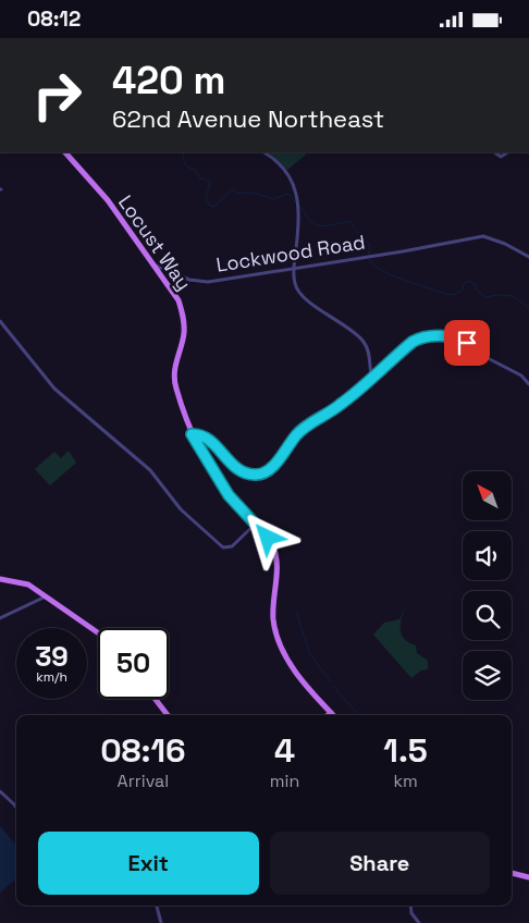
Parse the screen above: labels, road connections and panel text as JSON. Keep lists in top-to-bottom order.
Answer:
{
  "streets": {
    "main road": ["Locust Way"],
    "street": ["Lockwood Road"]
  },
  "crossings": [
    ["Locust Way", "Lockwood Road"]
  ],
  "north": "top left",
  "page": {
    "status": "08:12",
    "turn": ["420 m", "62nd Avenue Northeast"],
    "speed": "39 km/h",
    "limit": "50",
    "eta": [
      "08:16",
      "Arrival",
      "4",
      "min",
      "1.5",
      "km"
    ],
    "buttons": ["Exit", "Share"]
  }
}
